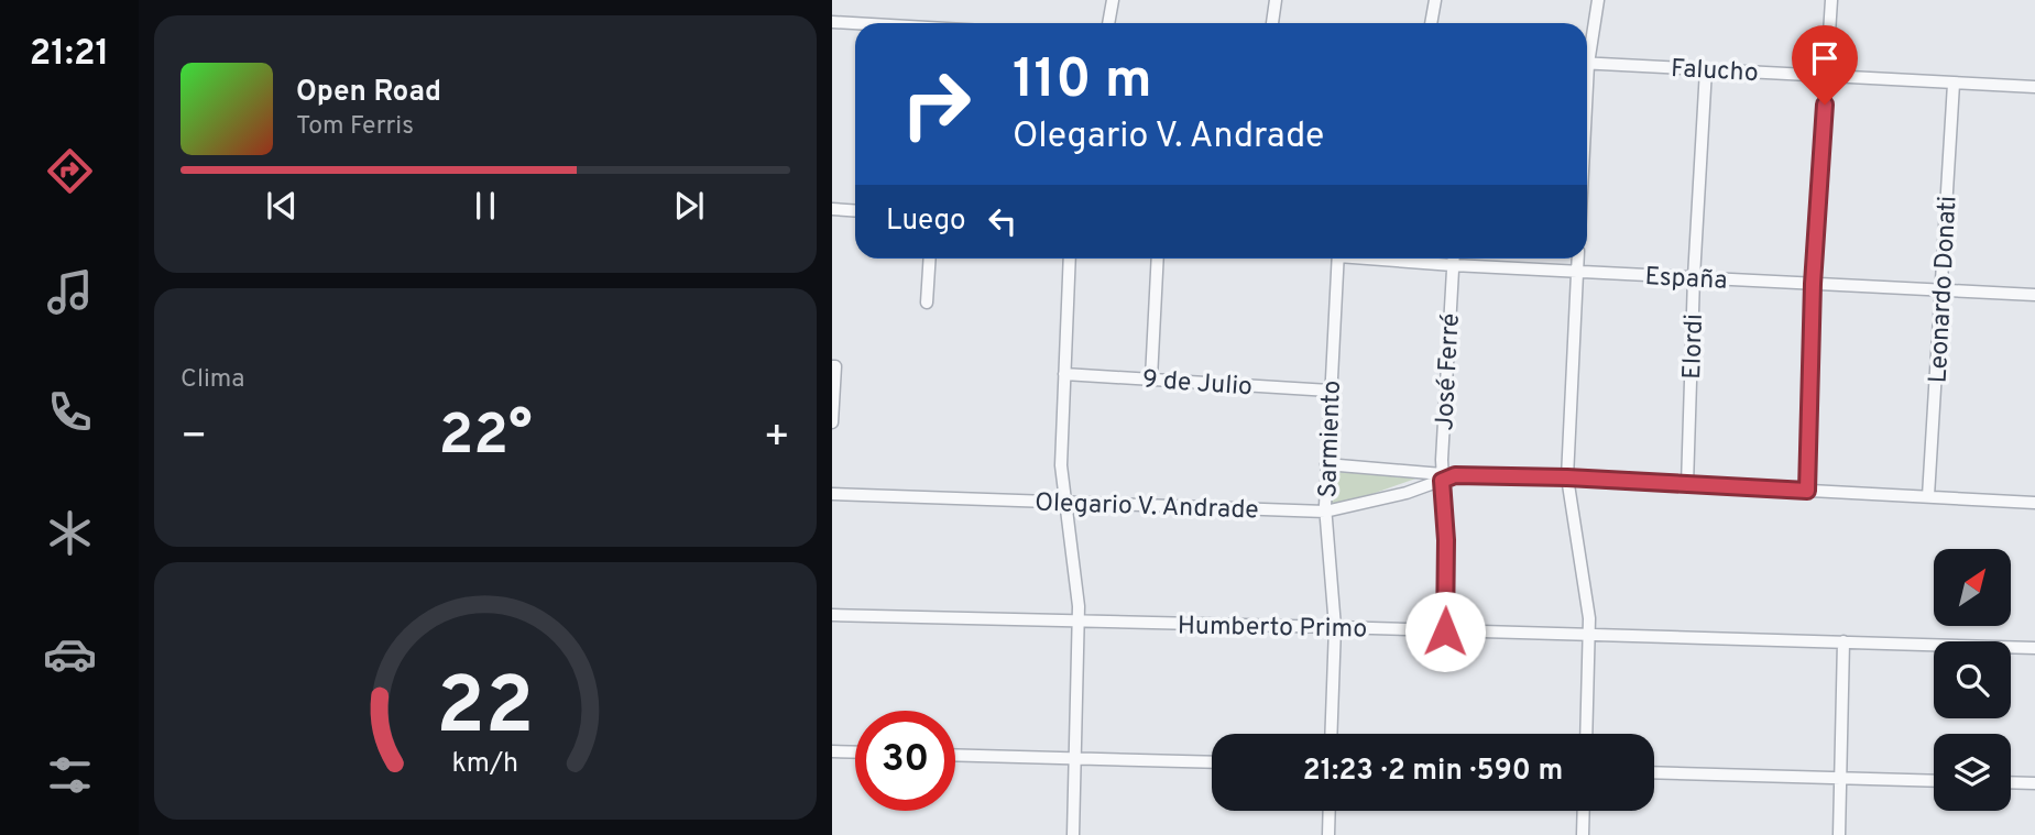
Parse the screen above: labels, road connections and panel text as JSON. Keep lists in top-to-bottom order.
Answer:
{
  "streets": {
    "street": [
      "Falucho",
      "España",
      "Leonardo Donati",
      "Elordi",
      "José Ferré",
      "9 de Julio",
      "Sarmiento",
      "Olegario V. Andrade",
      "Humberto Primo"
    ]
  },
  "crossings": [
    ["Falucho", "Leonardo Donati"],
    ["Falucho", "Elordi"],
    ["España", "Leonardo Donati"],
    ["España", "Elordi"],
    ["España", "José Ferré"],
    ["Leonardo Donati", "Olegario V. Andrade"],
    ["Elordi", "Olegario V. Andrade"],
    ["José Ferré", "Olegario V. Andrade"],
    ["José Ferré", "Humberto Primo"],
    ["9 de Julio", "Sarmiento"],
    ["Sarmiento", "Olegario V. Andrade"],
    ["Sarmiento", "Humberto Primo"]
  ],
  "north": "top right",
  "page": {
    "tabs": "21:21",
    "turn": ["110 m", "Olegario V. Andrade"],
    "song": ["Open Road", "Tom Ferris"],
    "then": "Luego",
    "tile": "Clima",
    "heat": ["−", "22°", "+"],
    "limit": "30",
    "trip": "21:23 · 2 min · 590 m",
    "gauge": ["22", "km/h"]
  }
}
